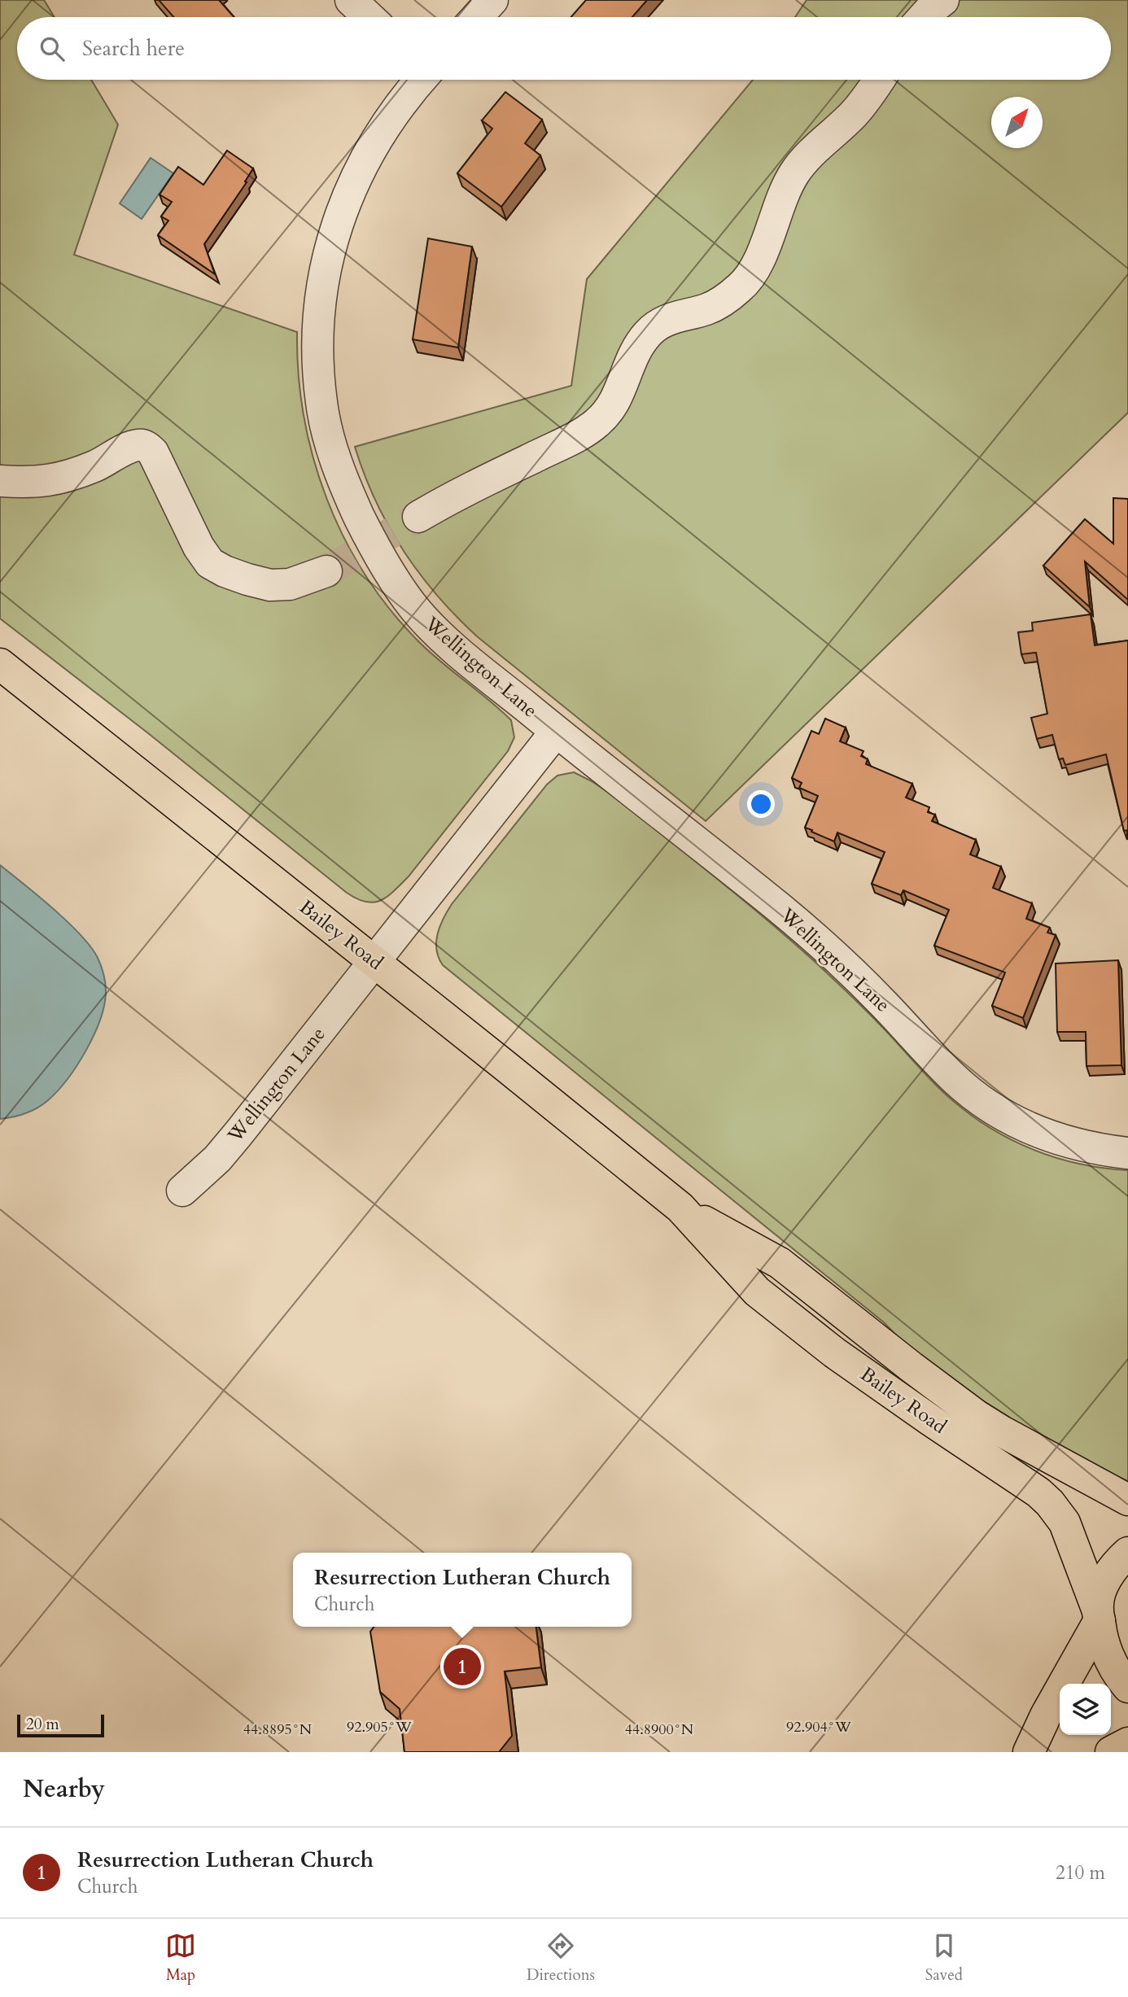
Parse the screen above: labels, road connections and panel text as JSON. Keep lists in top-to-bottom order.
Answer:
{
  "streets": {
    "main road": ["Bailey Road"],
    "street": ["Wellington Lane"]
  },
  "crossings": [
    ["Wellington Lane", "Bailey Road"]
  ],
  "scale_bar": "20 m",
  "north": "top right",
  "page": {
    "search": "Search here",
    "popup": ["Resurrection Lutheran Church", "Church"],
    "pins": "1",
    "scale": "20 m",
    "heading": "Nearby",
    "list": [
      {
        "mark": "1",
        "name": "Resurrection Lutheran Church",
        "note": "Church",
        "value": "210 m"
      }
    ],
    "nav": ["Map", "Directions", "Saved"]
  },
  "coordinates": [
    "92.905°W",
    "92.904°W",
    "44.8895°N",
    "44.8900°N"
  ]
}
